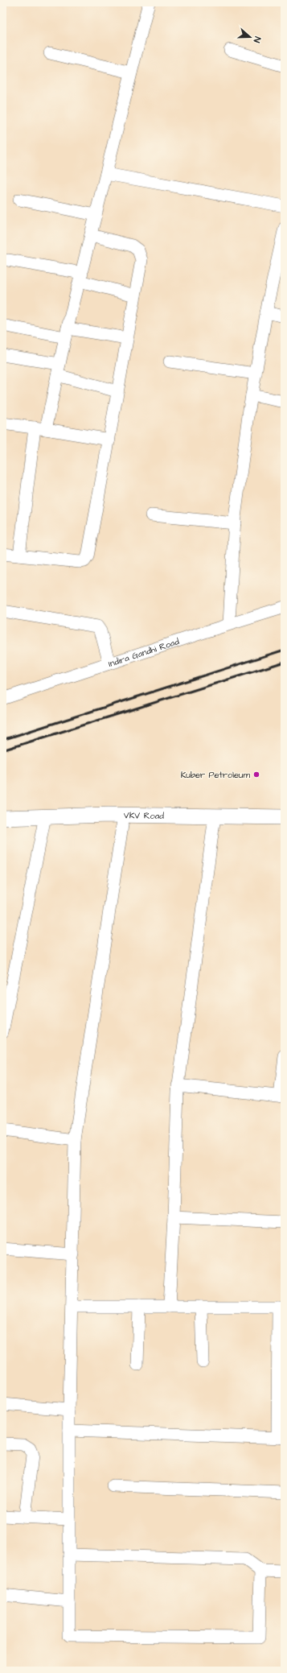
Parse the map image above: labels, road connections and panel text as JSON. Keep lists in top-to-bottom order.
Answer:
{
  "streets": {
    "main road": ["VKV Road"],
    "street": ["Indira Gandhi Road"]
  },
  "places": ["Kuber Petroleum"],
  "north": "right"
}
